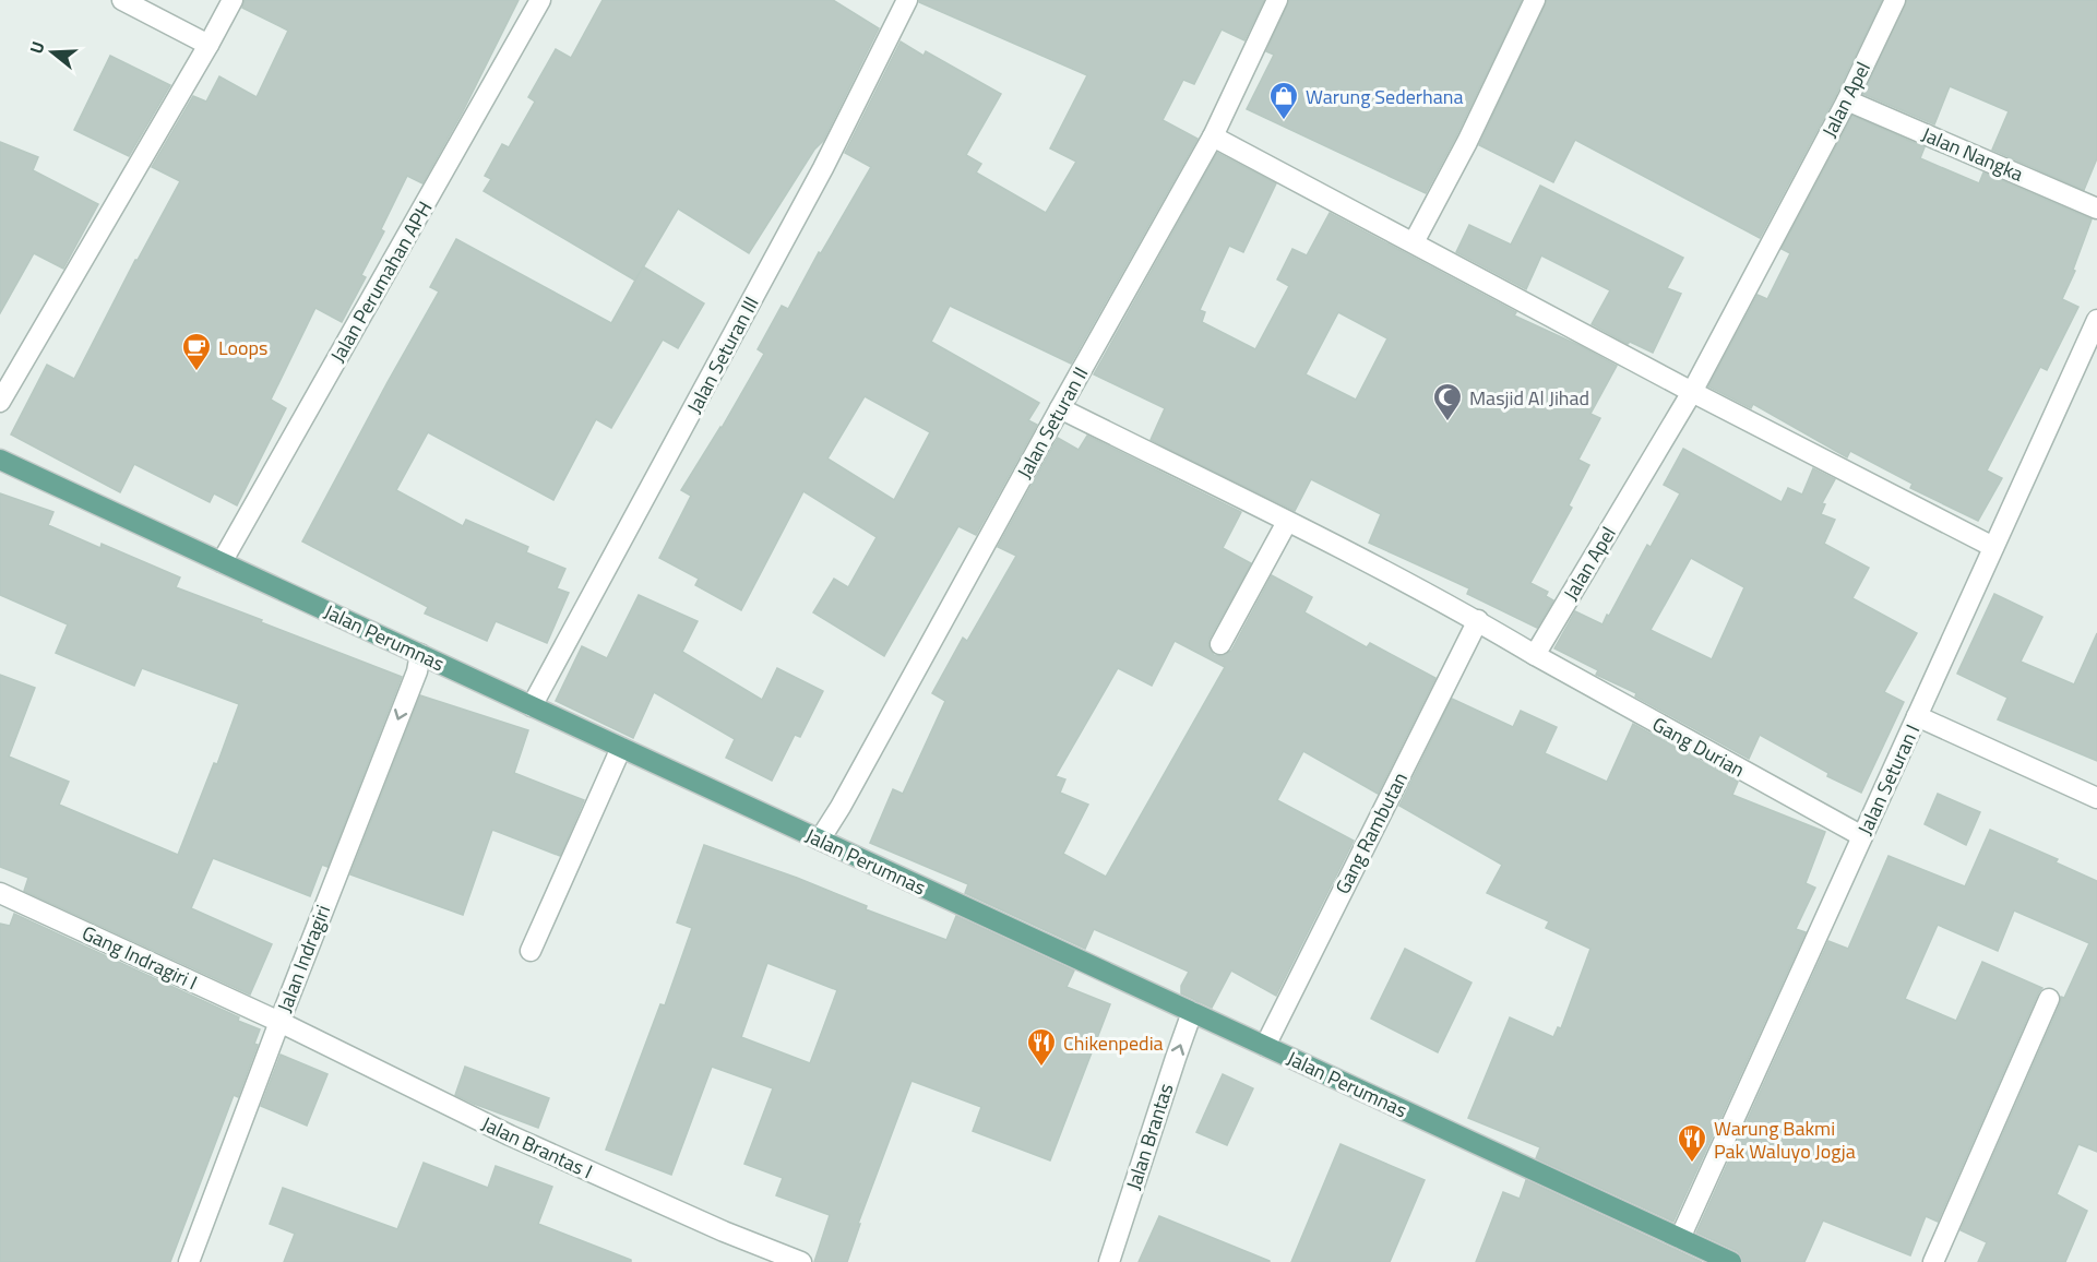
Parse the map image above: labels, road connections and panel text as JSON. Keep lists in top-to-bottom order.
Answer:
{
  "streets": {
    "main road": ["Jalan Perumnas"],
    "street": [
      "Jalan Apel",
      "Jalan Nangka",
      "Jalan Perumahan APH",
      "Jalan Seturan III",
      "Jalan Seturan II",
      "Gang Durian",
      "Jalan Seturan I",
      "Gang Rambutan",
      "Gang Indragiri I",
      "Jalan Indragiri",
      "Jalan Brantas",
      "Jalan Brantas I"
    ]
  },
  "crossings": [
    ["Jalan Apel", "Jalan Nangka"],
    ["Jalan Apel", "Gang Durian"],
    ["Jalan Perumahan APH", "Jalan Perumnas"],
    ["Jalan Seturan III", "Jalan Perumnas"],
    ["Jalan Seturan II", "Jalan Perumnas"],
    ["Jalan Perumnas", "Jalan Seturan I"],
    ["Jalan Perumnas", "Gang Rambutan"],
    ["Jalan Perumnas", "Jalan Indragiri"],
    ["Jalan Perumnas", "Jalan Brantas"],
    ["Gang Durian", "Jalan Seturan I"],
    ["Gang Indragiri I", "Jalan Indragiri"],
    ["Gang Indragiri I", "Jalan Brantas I"],
    ["Jalan Indragiri", "Jalan Brantas I"]
  ],
  "one_way": ["Jalan Indragiri", "Jalan Brantas"],
  "places": {
    "shop": ["Warung Sederhana"],
    "cafe": ["Loops"],
    "mosque": ["Masjid Al Jihad"],
    "restaurant": ["Chikenpedia", "Warung Bakmi Pak Waluyo Jogja"]
  },
  "north": "left"
}
